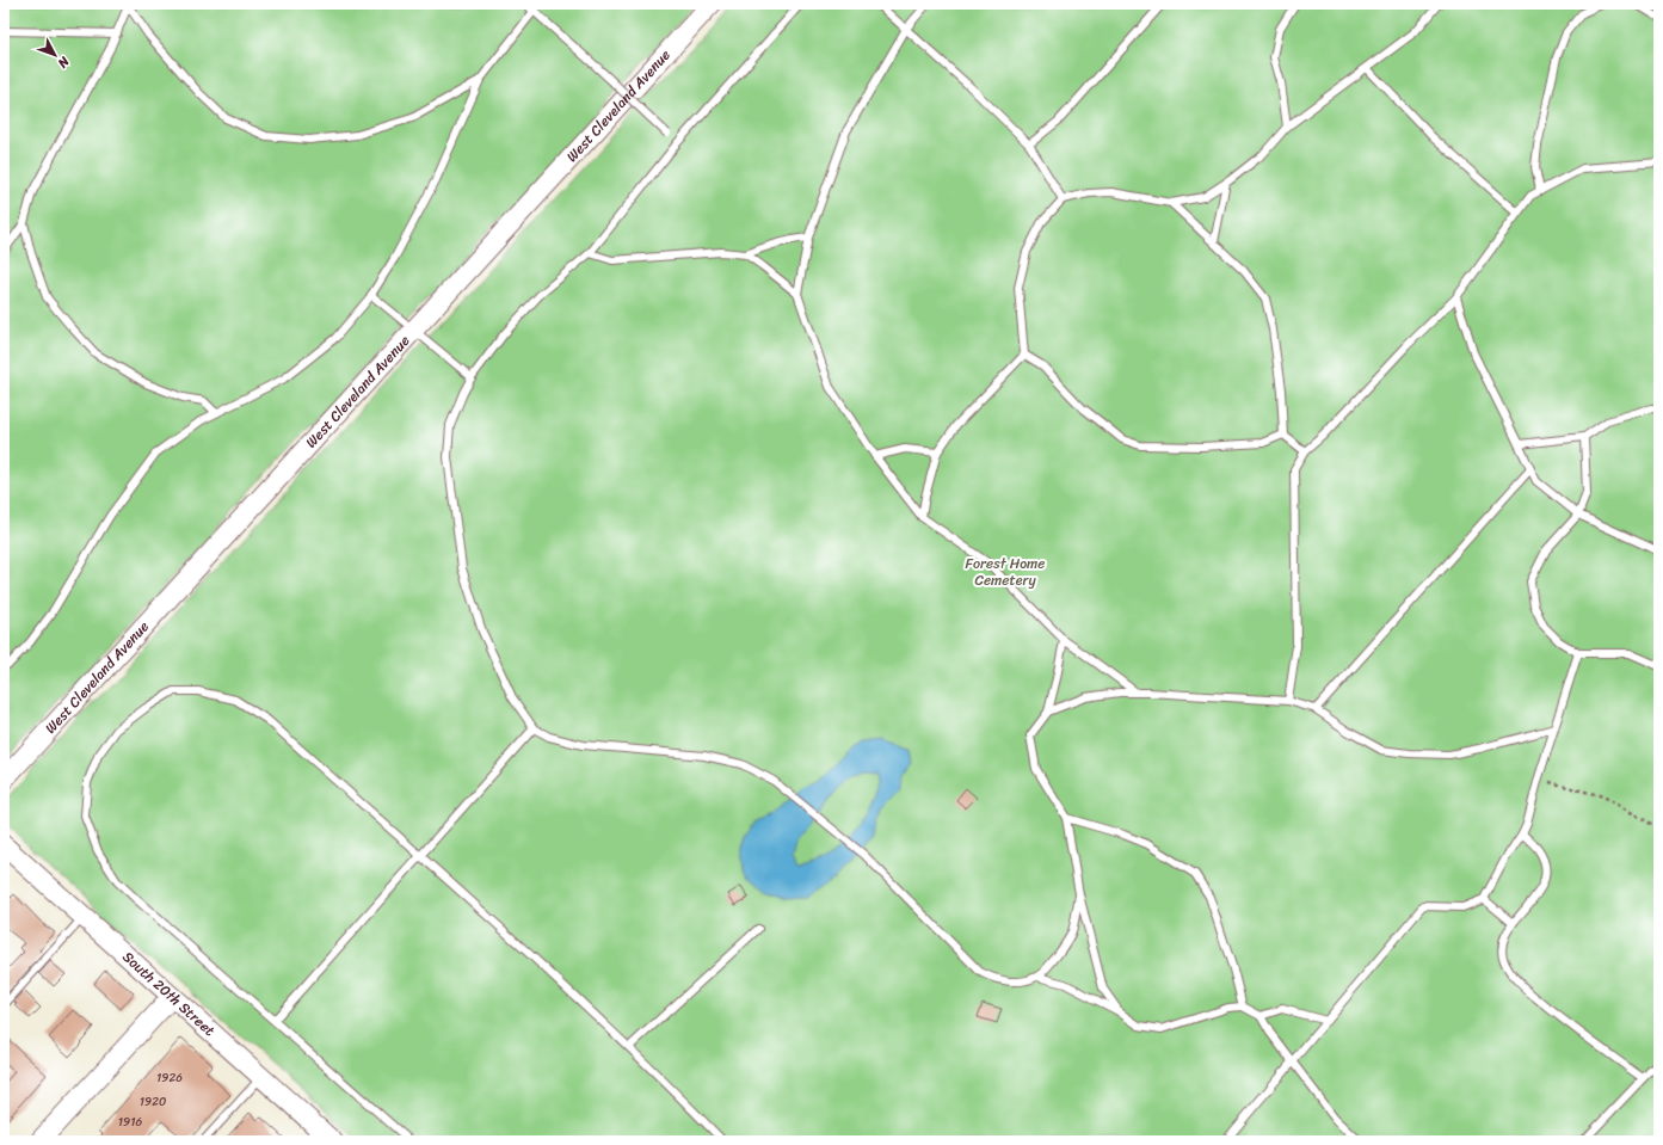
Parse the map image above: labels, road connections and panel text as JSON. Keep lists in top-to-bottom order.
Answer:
{
  "streets": {
    "street": ["West Cleveland Avenue", "South 20th Street"]
  },
  "parks": ["Forest Home Cemetery"],
  "house_numbers": ["1926", "1920", "1916"],
  "north": "bottom right"
}
